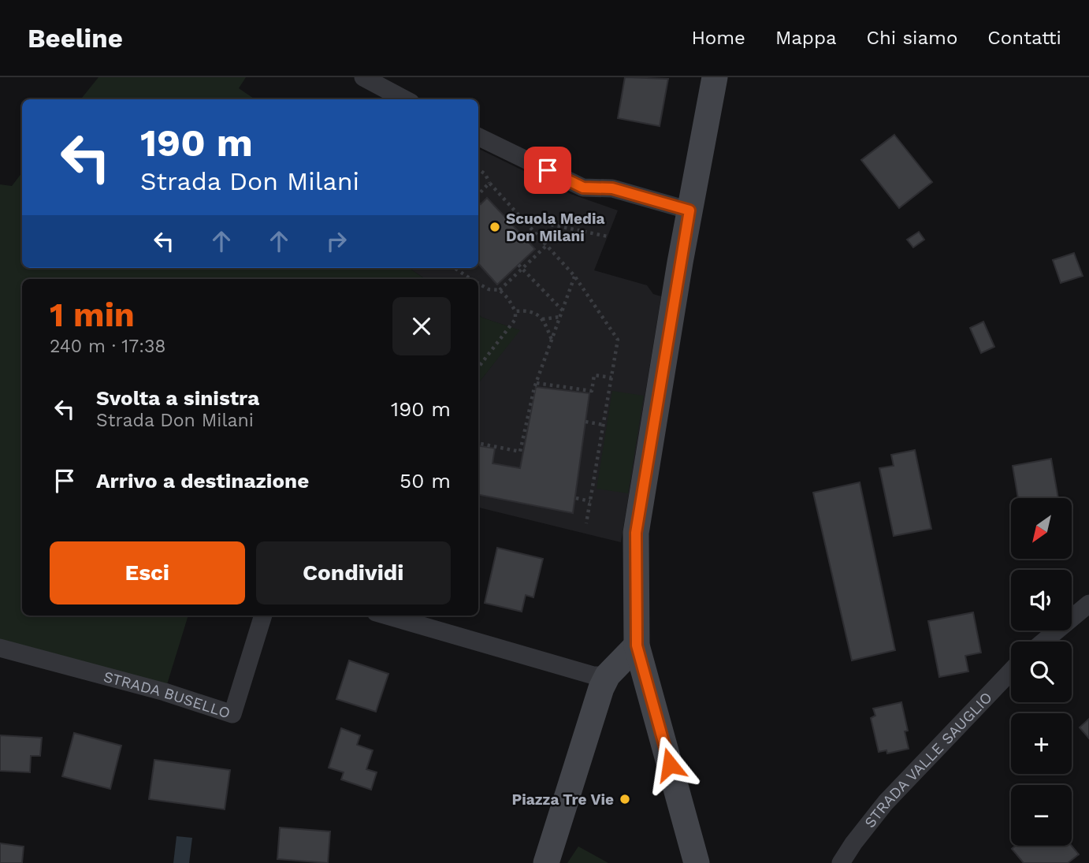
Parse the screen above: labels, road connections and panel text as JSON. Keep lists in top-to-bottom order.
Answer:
{
  "streets": {
    "street": ["STRADA BUSELLO", "STRADA VALLE SAUGLIO"]
  },
  "places": ["Scuola Media Don Milani", "Piazza Tre Vie"],
  "north": "bottom left",
  "page": {
    "header": "Beeline",
    "nav": [
      "Home",
      "Mappa",
      "Chi siamo",
      "Contatti"
    ],
    "turn": ["190 m", "Strada Don Milani"],
    "heading": ["1 min", "240 m · 17:38"],
    "list": [
      {
        "name": "Svolta a sinistra",
        "note": "Strada Don Milani",
        "value": "190 m"
      },
      {
        "name": "Arrivo a destinazione",
        "value": "50 m"
      }
    ],
    "map_buttons": ["+", "−"],
    "buttons": ["Esci", "Condividi"]
  }
}
